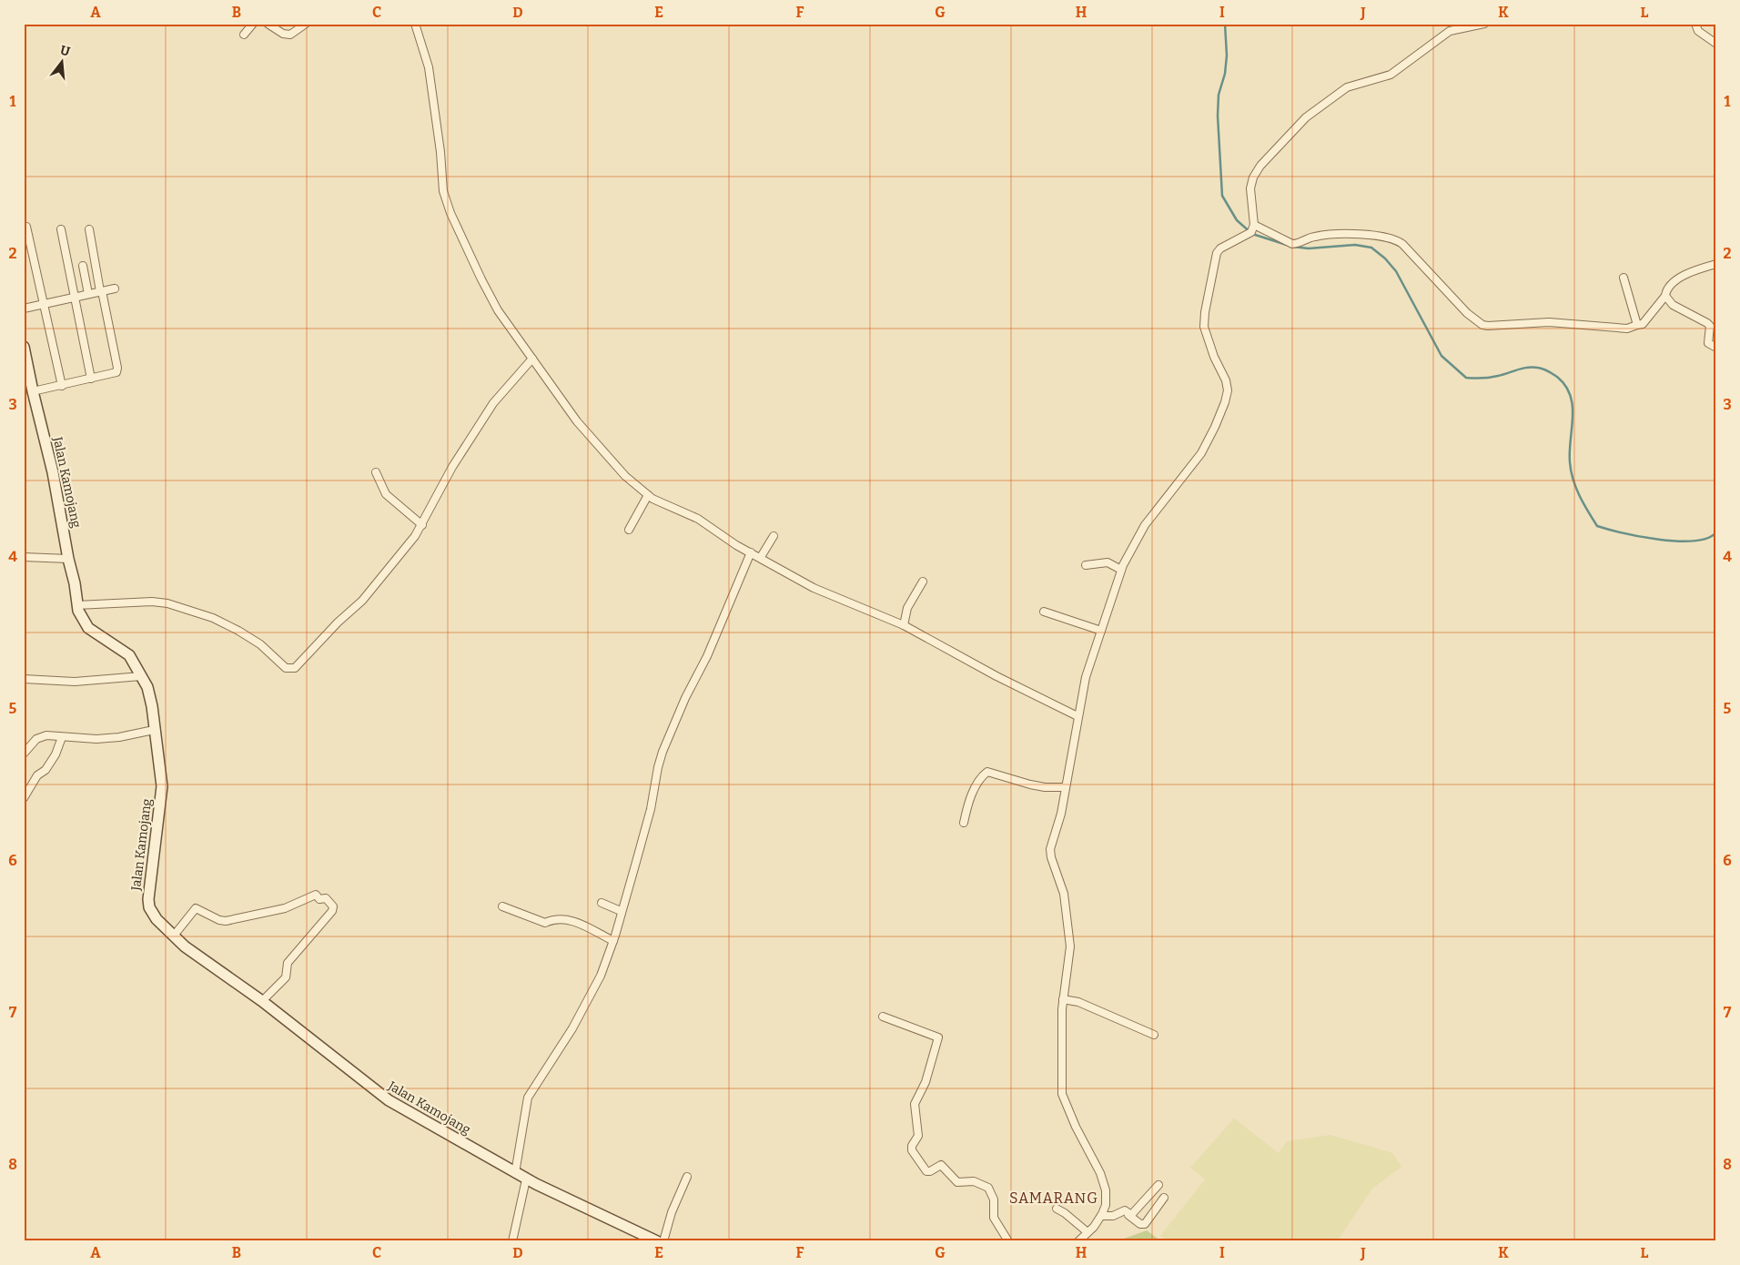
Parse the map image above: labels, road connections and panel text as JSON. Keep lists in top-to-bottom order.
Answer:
{
  "streets": {
    "main road": ["Jalan Kamojang"]
  },
  "districts": ["SAMARANG"],
  "north": "top",
  "grid": {
    "columns": [
      "A",
      "B",
      "C",
      "D",
      "E",
      "F",
      "G",
      "H",
      "I",
      "J",
      "K",
      "L"
    ],
    "rows": [
      "1",
      "2",
      "3",
      "4",
      "5",
      "6",
      "7",
      "8"
    ]
  }
}
